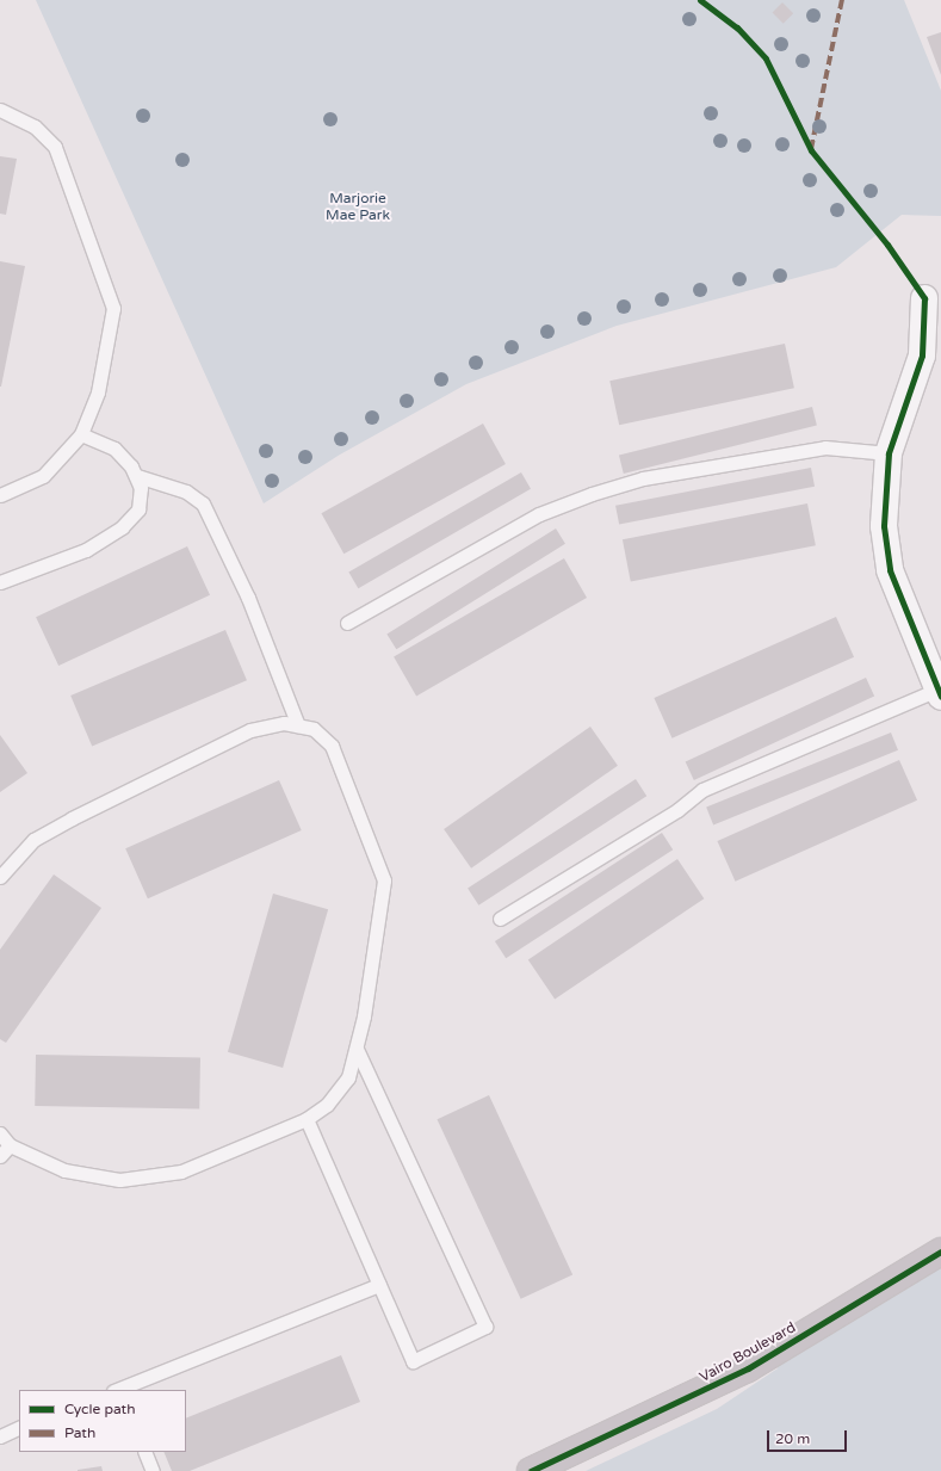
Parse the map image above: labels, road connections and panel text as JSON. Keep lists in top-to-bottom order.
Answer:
{
  "streets": {
    "street": ["Vairo Boulevard"]
  },
  "parks": ["Marjorie Mae Park"],
  "legend": ["Cycle path", "Path"],
  "scale_bar": "20 m"
}
